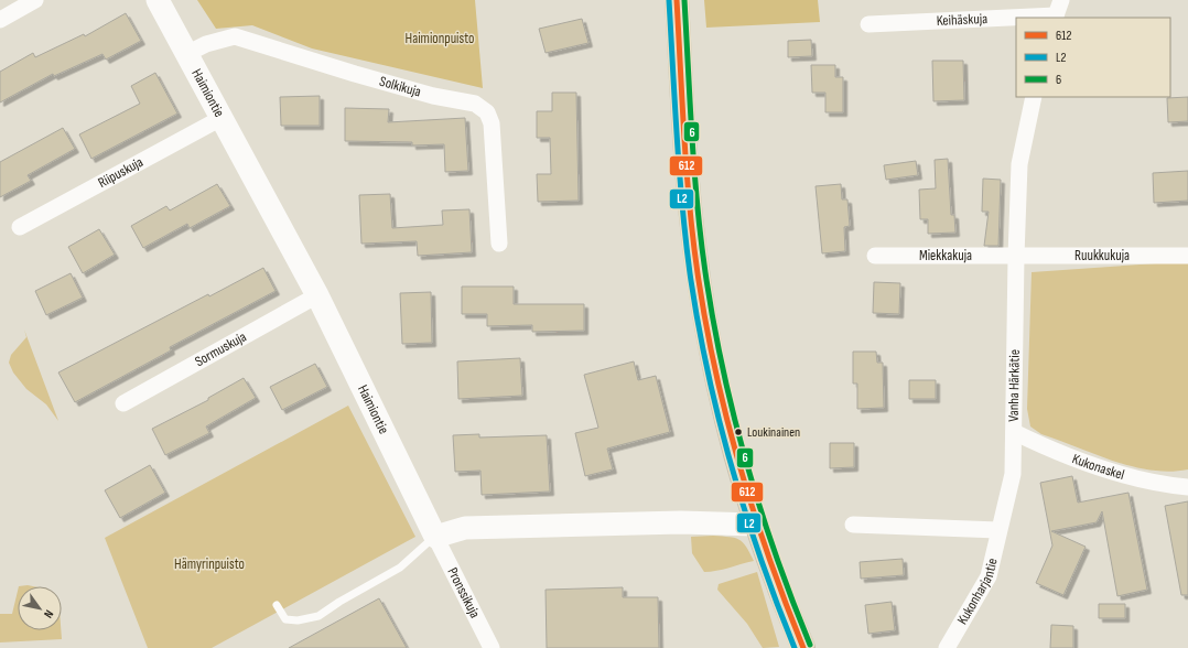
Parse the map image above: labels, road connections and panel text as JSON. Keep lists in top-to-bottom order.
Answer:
{
  "streets": {
    "street": [
      "Keihäskuja",
      "Solkikuja",
      "Haimiontie",
      "Riipuskuja",
      "Miekkakuja",
      "Ruukkukuja",
      "Sormuskuja",
      "Vanha Härkätie",
      "Kukonaskel",
      "Kukonharjantie",
      "Pronssikuja"
    ]
  },
  "crossings": [
    ["Solkikuja", "Haimiontie"],
    ["Haimiontie", "Riipuskuja"],
    ["Haimiontie", "Sormuskuja"],
    ["Haimiontie", "Pronssikuja"],
    ["Miekkakuja", "Ruukkukuja"],
    ["Miekkakuja", "Vanha Härkätie"],
    ["Ruukkukuja", "Vanha Härkätie"],
    ["Vanha Härkätie", "Kukonaskel"],
    ["Vanha Härkätie", "Kukonharjantie"]
  ],
  "parks": ["Haimionpuisto", "Hämyrinpuisto"],
  "places": ["Loukinainen"],
  "lines": ["transit line 612", "transit line L2", "transit line 6"],
  "legend": ["612", "L2", "6"],
  "north": "bottom right"
}
